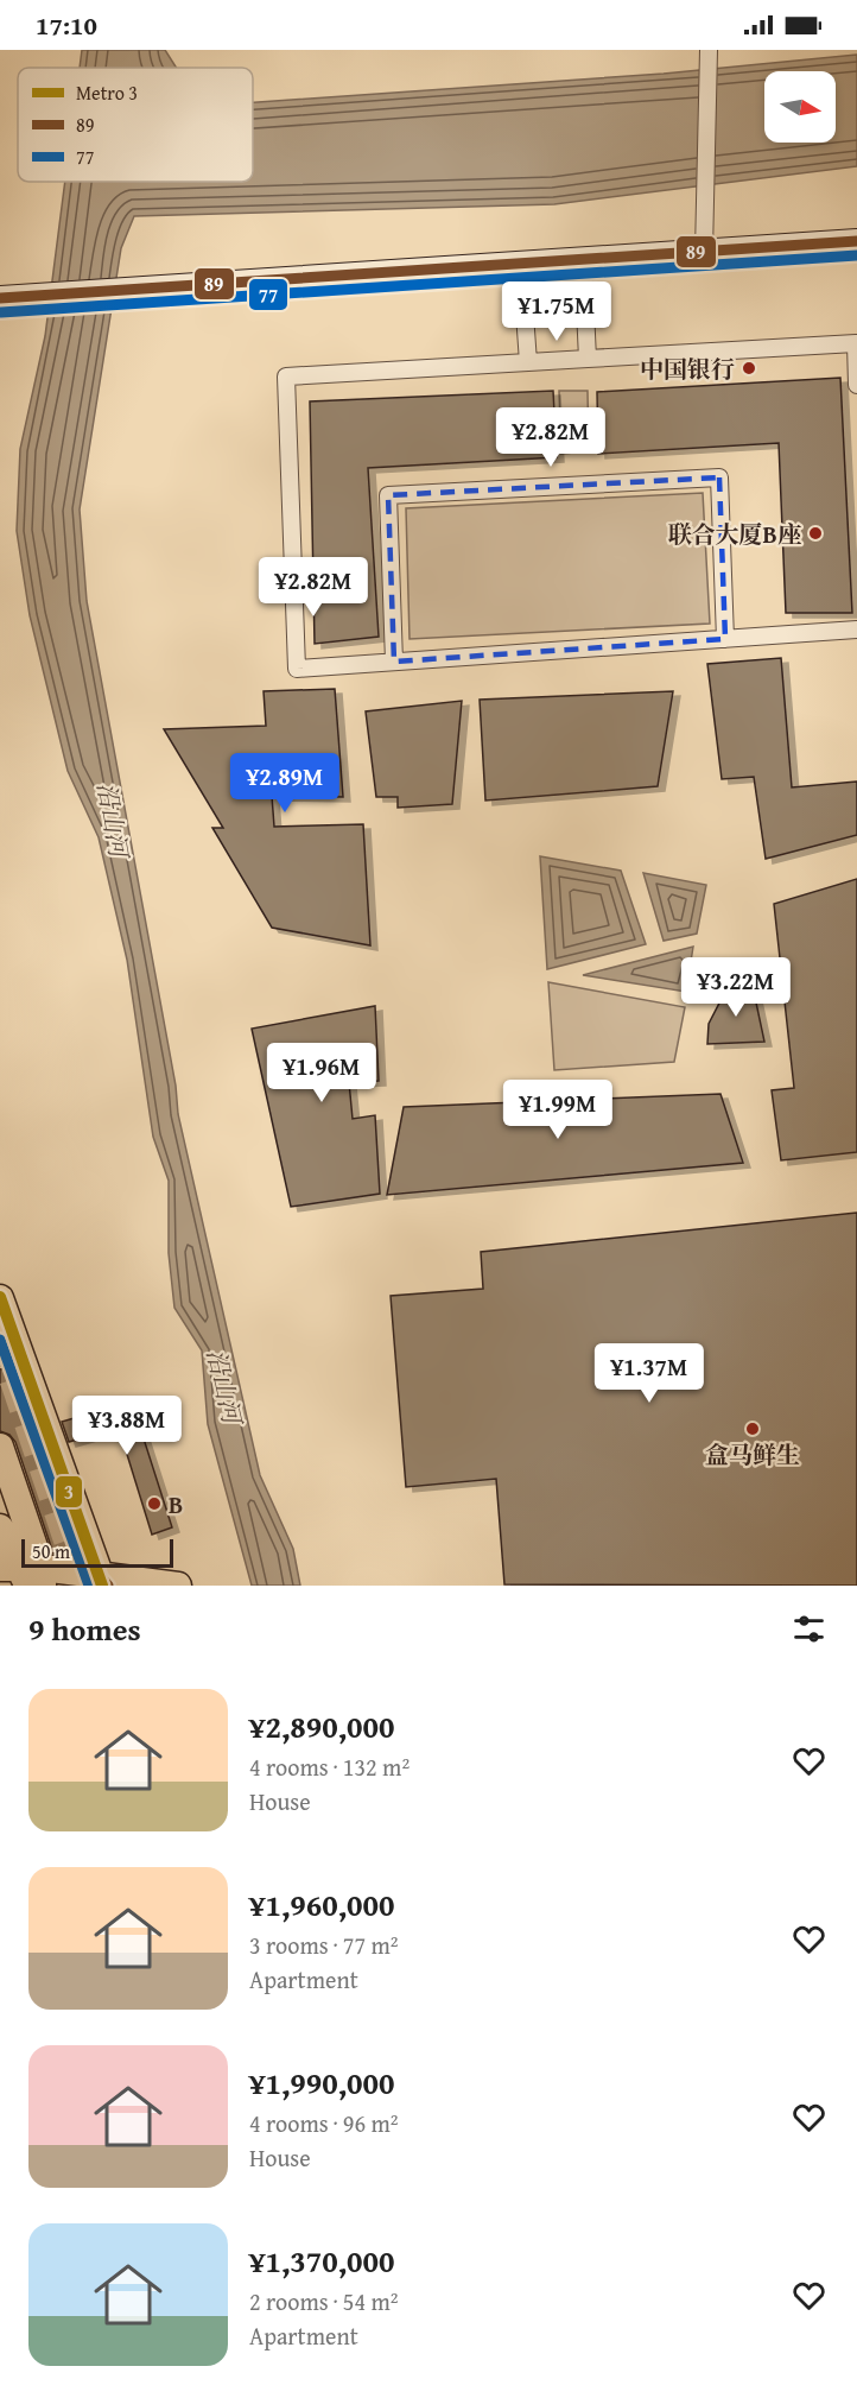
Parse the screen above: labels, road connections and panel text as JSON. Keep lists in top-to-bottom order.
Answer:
{
  "water": ["沿山河"],
  "places": [
    "中国银行",
    "联合大厦B座",
    "盒马鲜生",
    "B"
  ],
  "lines": ["transit line 89", "transit line 77", "metro line 3"],
  "legend": ["Metro 3", "89", "77"],
  "scale_bar": "50 m",
  "north": "right",
  "page": {
    "status": "17:10",
    "price": [
      "¥1.75M",
      "¥2.82M",
      "¥2.82M",
      "¥2.89M",
      "¥3.22M",
      "¥1.96M",
      "¥1.99M",
      "¥1.37M",
      "¥3.88M"
    ],
    "scale": "50 m",
    "heading": "9 homes",
    "list": [
      {
        "name": "¥2,890,000",
        "note": "4 rooms · 132 m² · House"
      },
      {
        "name": "¥1,960,000",
        "note": "3 rooms · 77 m² · Apartment"
      },
      {
        "name": "¥1,990,000",
        "note": "4 rooms · 96 m² · House"
      },
      {
        "name": "¥1,370,000",
        "note": "2 rooms · 54 m² · Apartment"
      }
    ]
  }
}
